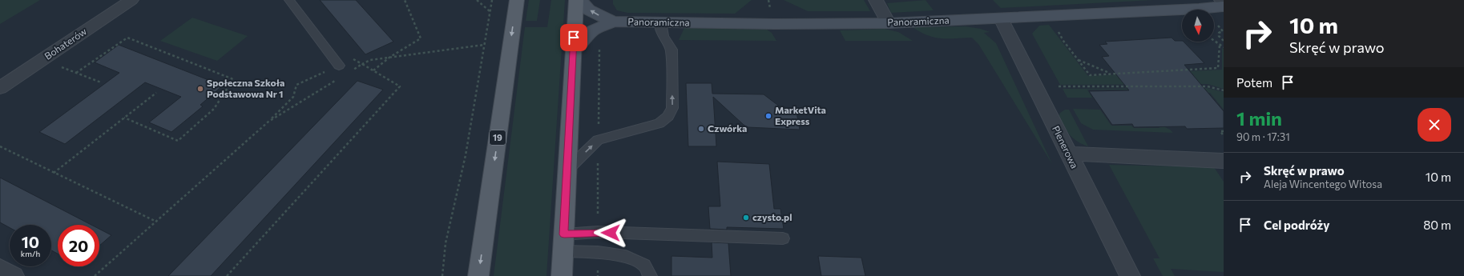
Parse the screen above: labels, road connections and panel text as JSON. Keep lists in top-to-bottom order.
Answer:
{
  "streets": {
    "main road": ["19"],
    "street": ["Panoramiczna", "Bohaterów", "Plenerowa"]
  },
  "crossings": [
    ["Panoramiczna", "Plenerowa"]
  ],
  "places": [
    "Społeczna Szkoła Podstawowa Nr 1",
    "MarketVita Express",
    "Czwórka",
    "czysto.pl"
  ],
  "north": "bottom",
  "page": {
    "turn": ["10 m", "Skręć w prawo"],
    "then": "Potem",
    "heading": ["1 min", "90 m · 17:31"],
    "list": [
      {
        "name": "Skręć w prawo",
        "note": "Aleja Wincentego Witosa",
        "value": "10 m"
      },
      {
        "name": "Cel podróży",
        "value": "80 m"
      }
    ],
    "speed": "10 km/h",
    "limit": "20"
  }
}
